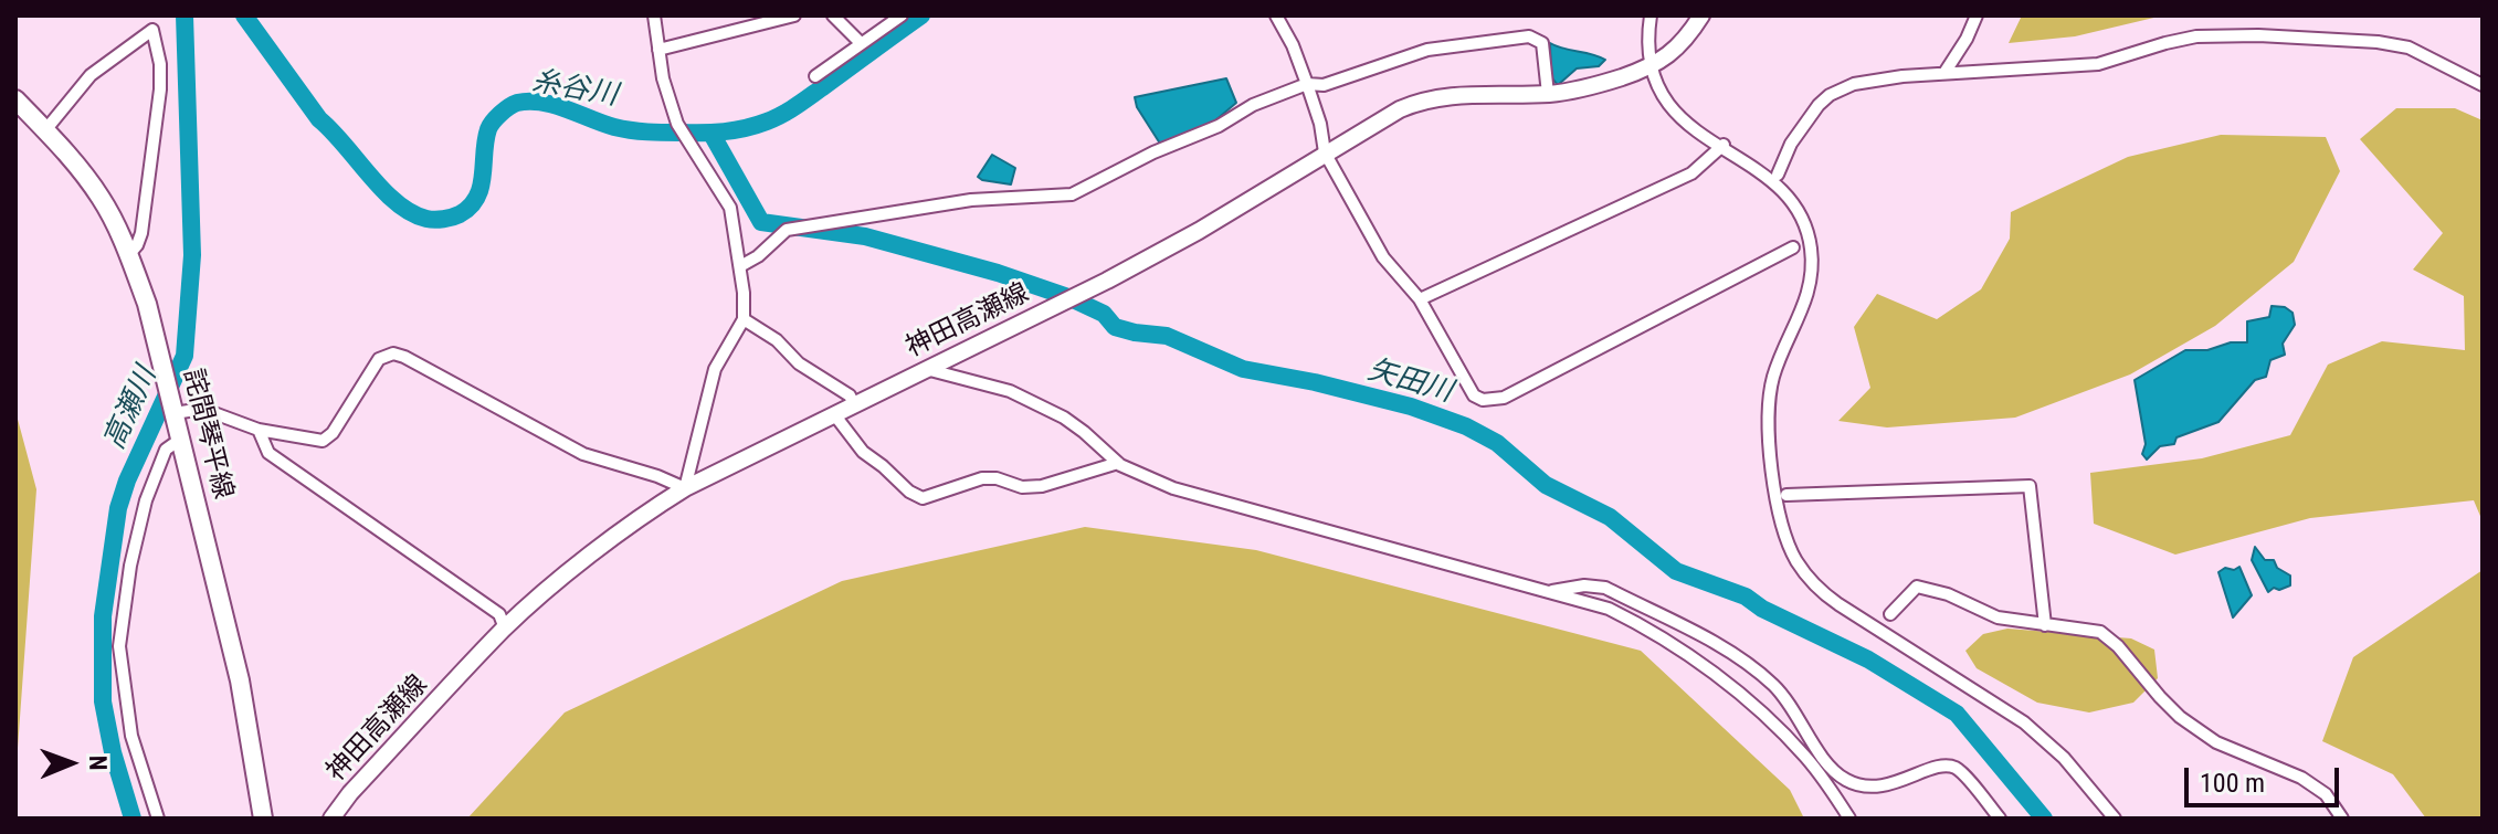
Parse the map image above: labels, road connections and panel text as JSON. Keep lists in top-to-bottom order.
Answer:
{
  "streets": {
    "main road": ["神田高瀬線", "詫間琴平線"]
  },
  "water": ["糸谷川", "矢田川", "高瀬川"],
  "scale_bar": "100 m",
  "north": "right"
}
